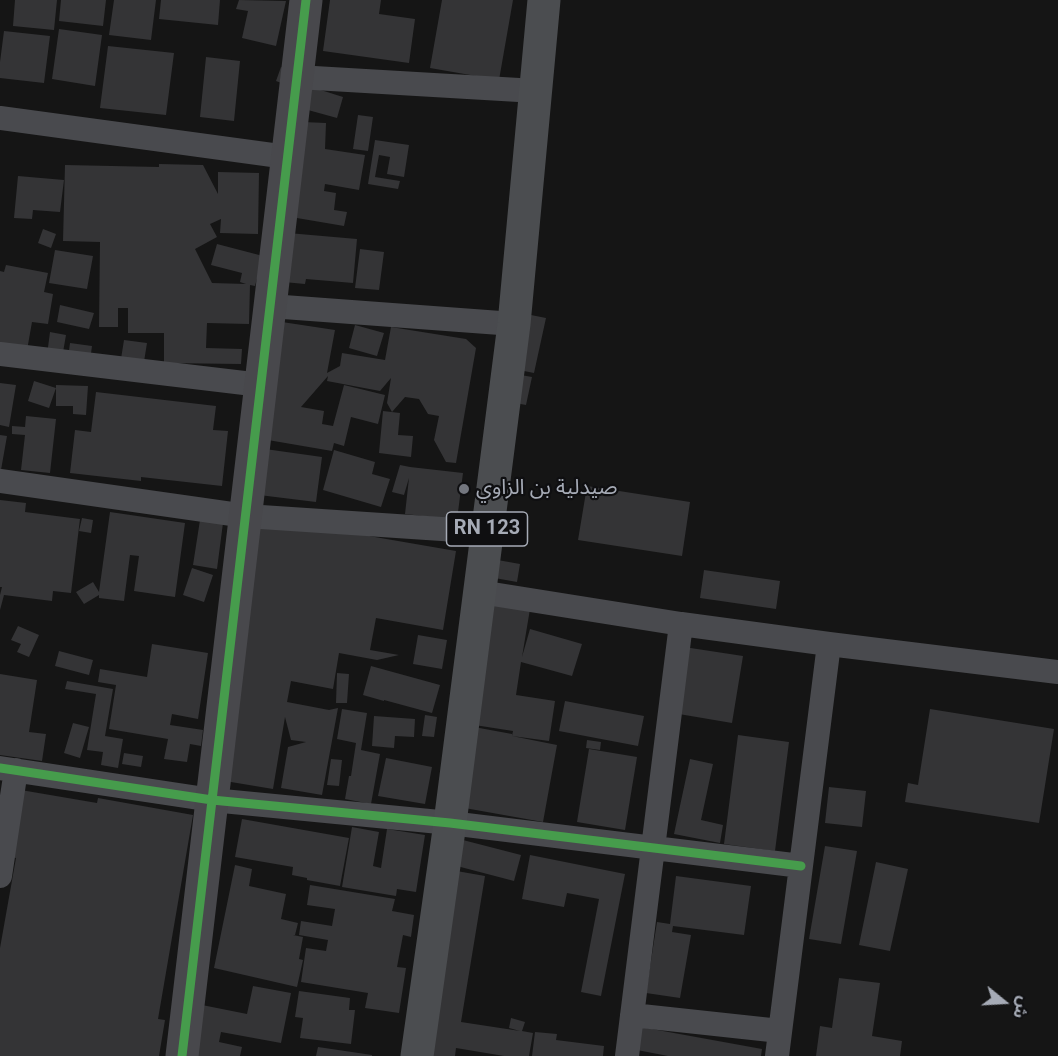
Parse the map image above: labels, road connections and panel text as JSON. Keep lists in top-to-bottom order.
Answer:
{
  "streets": {
    "main road": ["RN 123"]
  },
  "places": ["صيدلية بن الزاوي"],
  "north": "right"
}
